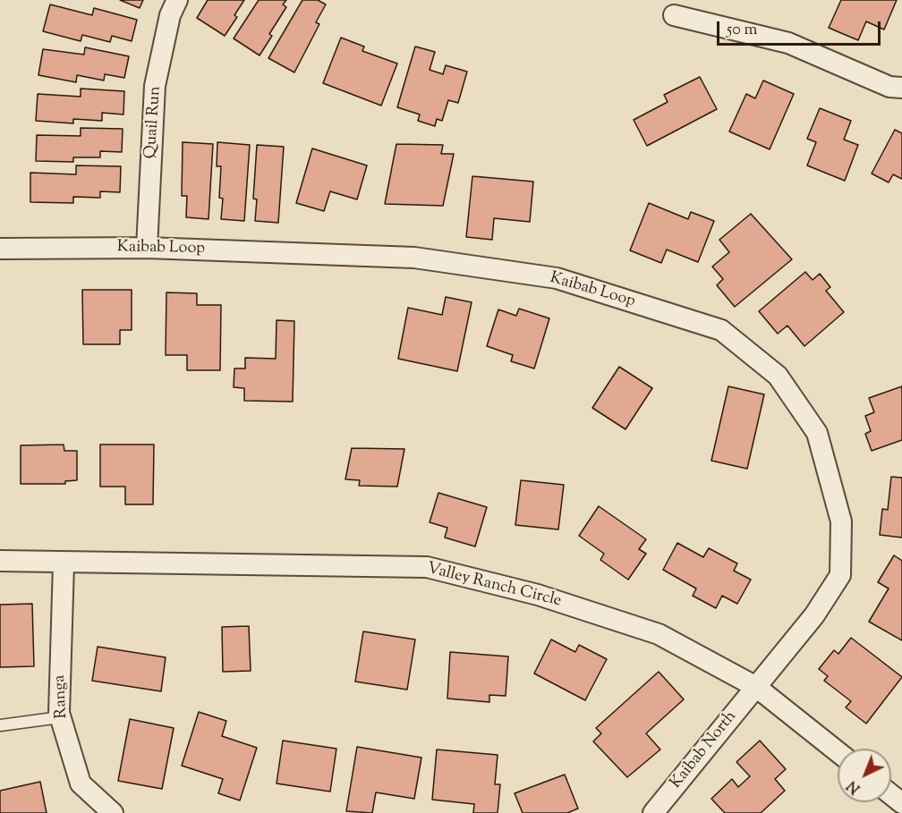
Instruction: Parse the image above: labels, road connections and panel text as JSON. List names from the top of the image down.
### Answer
{
  "streets": {
    "street": [
      "Quail Run",
      "Kaibab Loop",
      "Valley Ranch Circle",
      "Ranga",
      "Kaibab North"
    ]
  },
  "crossings": [
    ["Quail Run", "Kaibab Loop"],
    ["Kaibab Loop", "Valley Ranch Circle"],
    ["Kaibab Loop", "Kaibab North"],
    ["Valley Ranch Circle", "Ranga"],
    ["Valley Ranch Circle", "Kaibab North"]
  ],
  "scale_bar": "50 m",
  "north": "bottom left"
}
